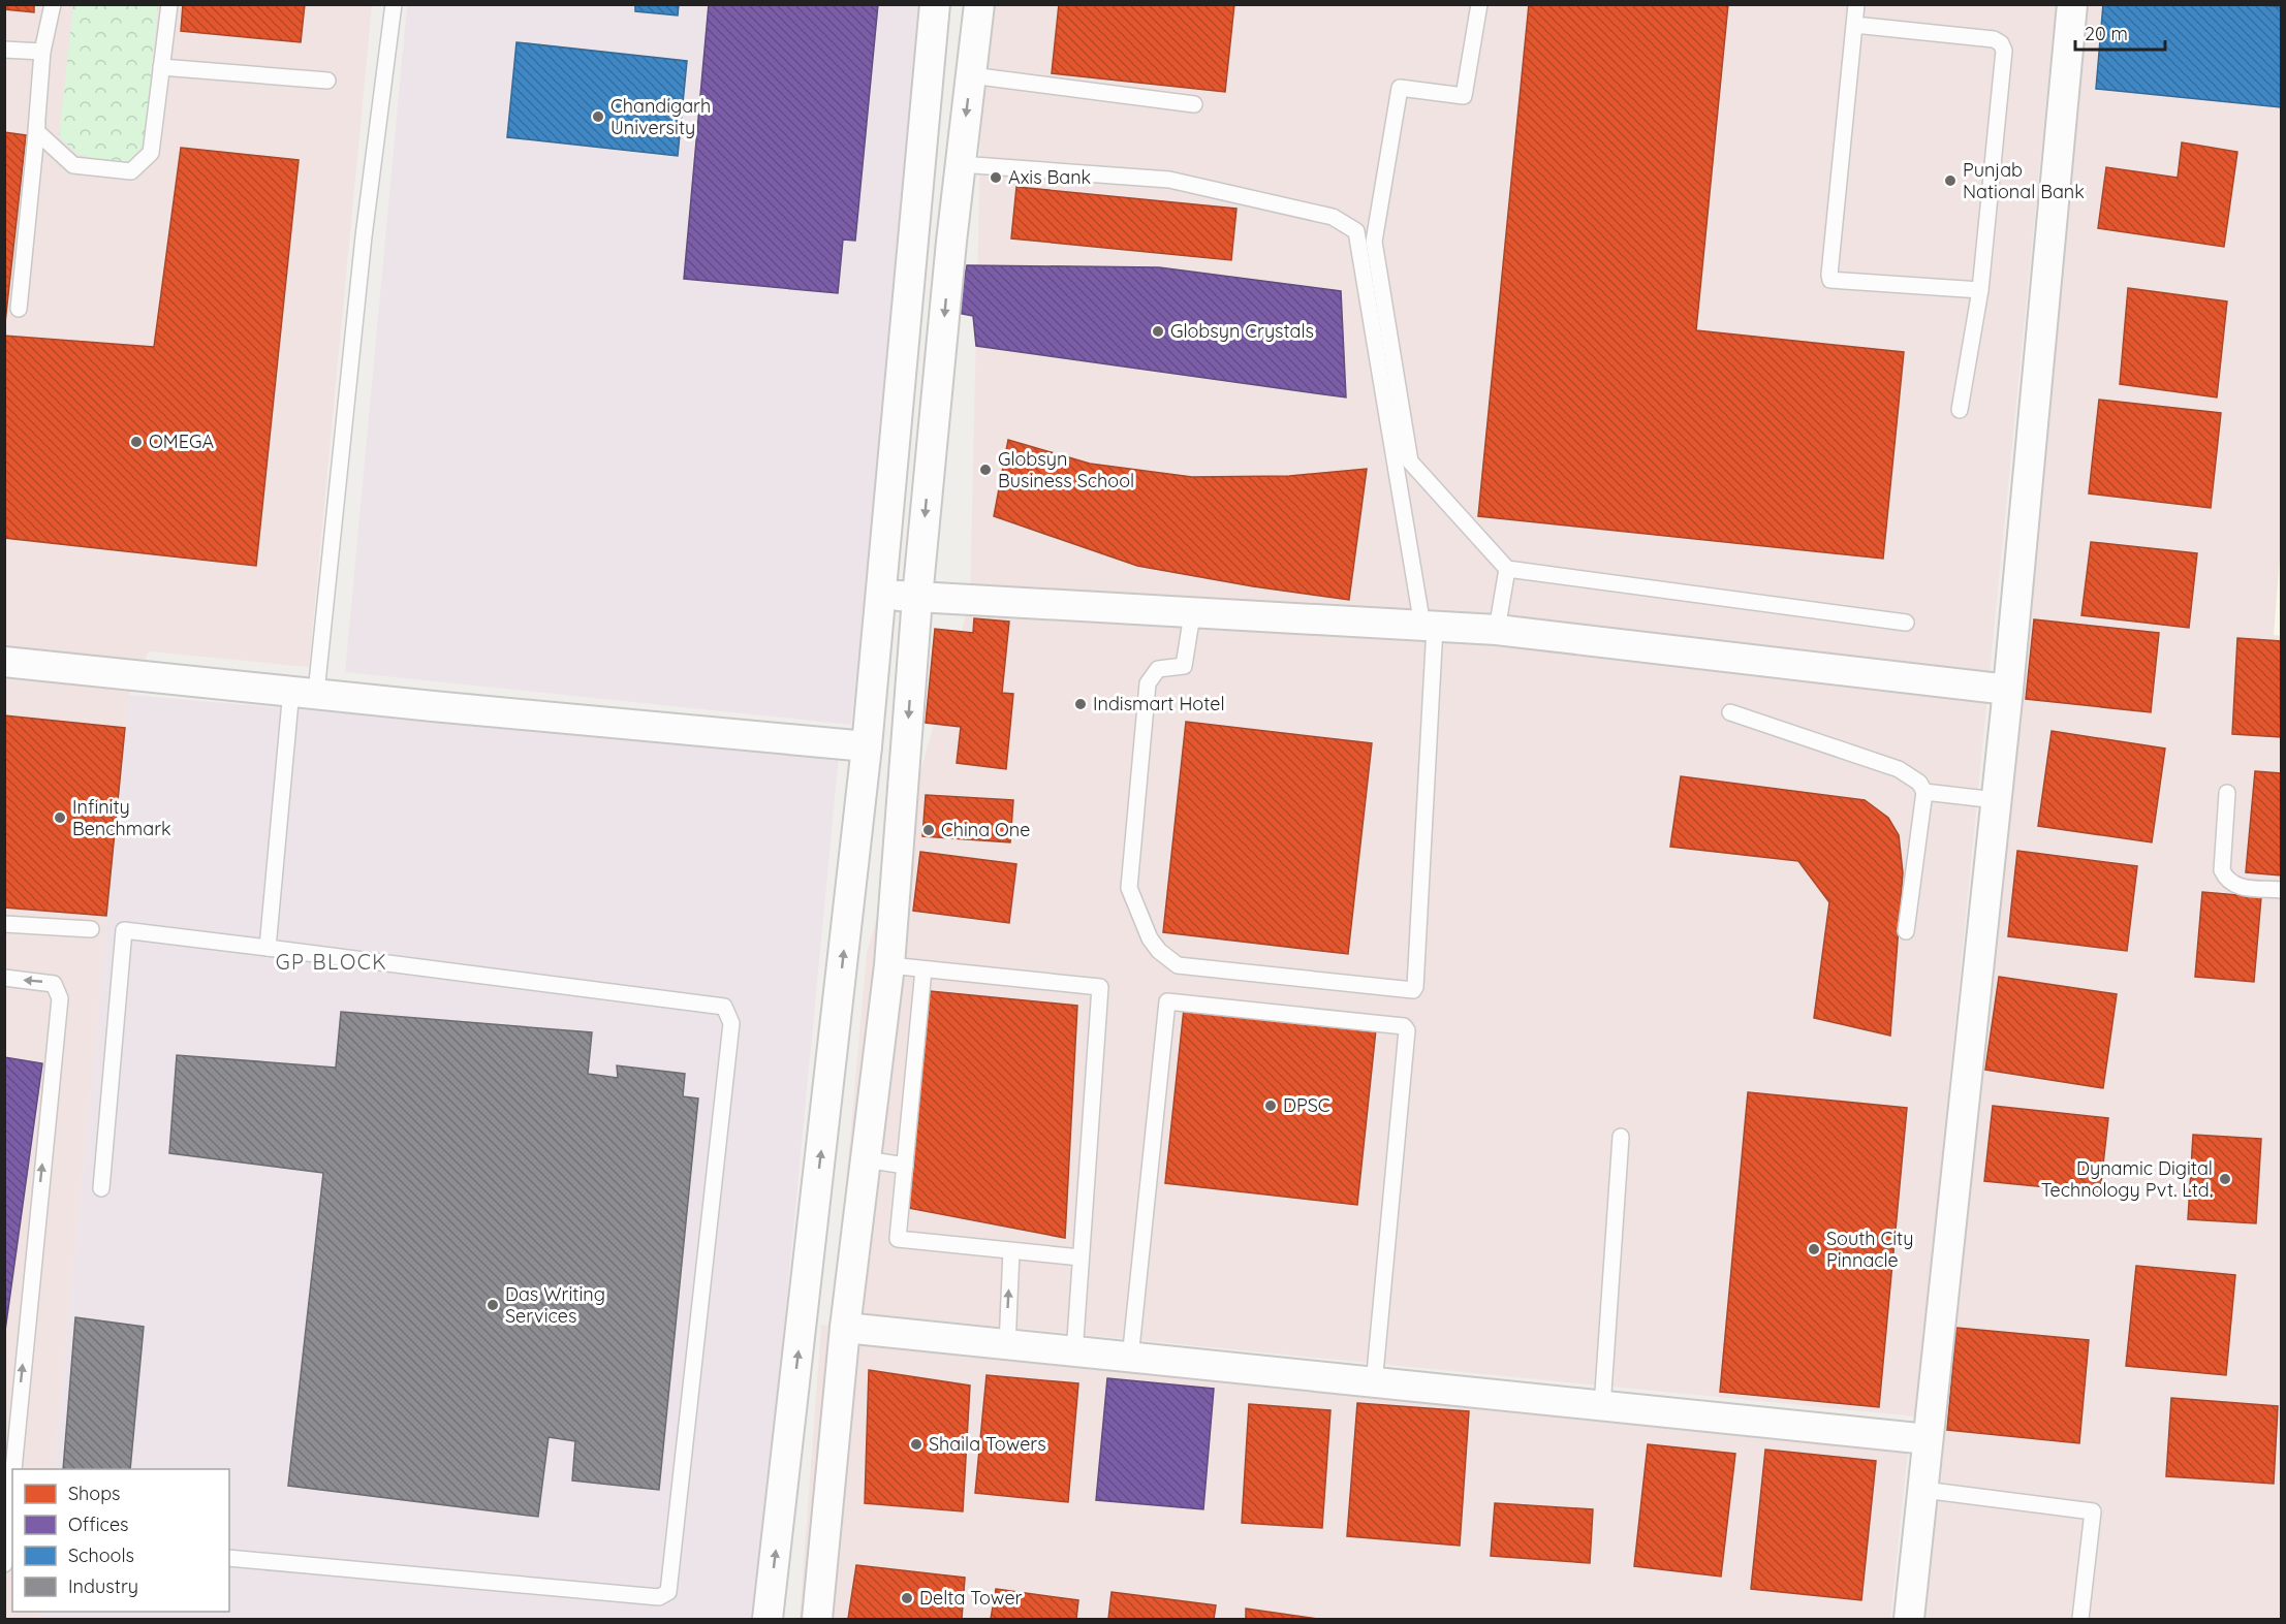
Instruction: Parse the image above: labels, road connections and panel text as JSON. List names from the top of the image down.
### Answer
{
  "districts": ["GP BLOCK"],
  "places": [
    "Chandigarh University",
    "Axis Bank",
    "Punjab National Bank",
    "Globsyn Crystals",
    "OMEGA",
    "Globsyn Business School",
    "Indismart Hotel",
    "Infinity Benchmark",
    "China One",
    "DPSC",
    "Dynamic Digital Technology Pvt. Ltd.",
    "South City Pinnacle",
    "Das Writing Services",
    "Shaila Towers",
    "Delta Tower"
  ],
  "legend": [
    "Shops",
    "Offices",
    "Schools",
    "Industry"
  ],
  "scale_bar": "20 m"
}
